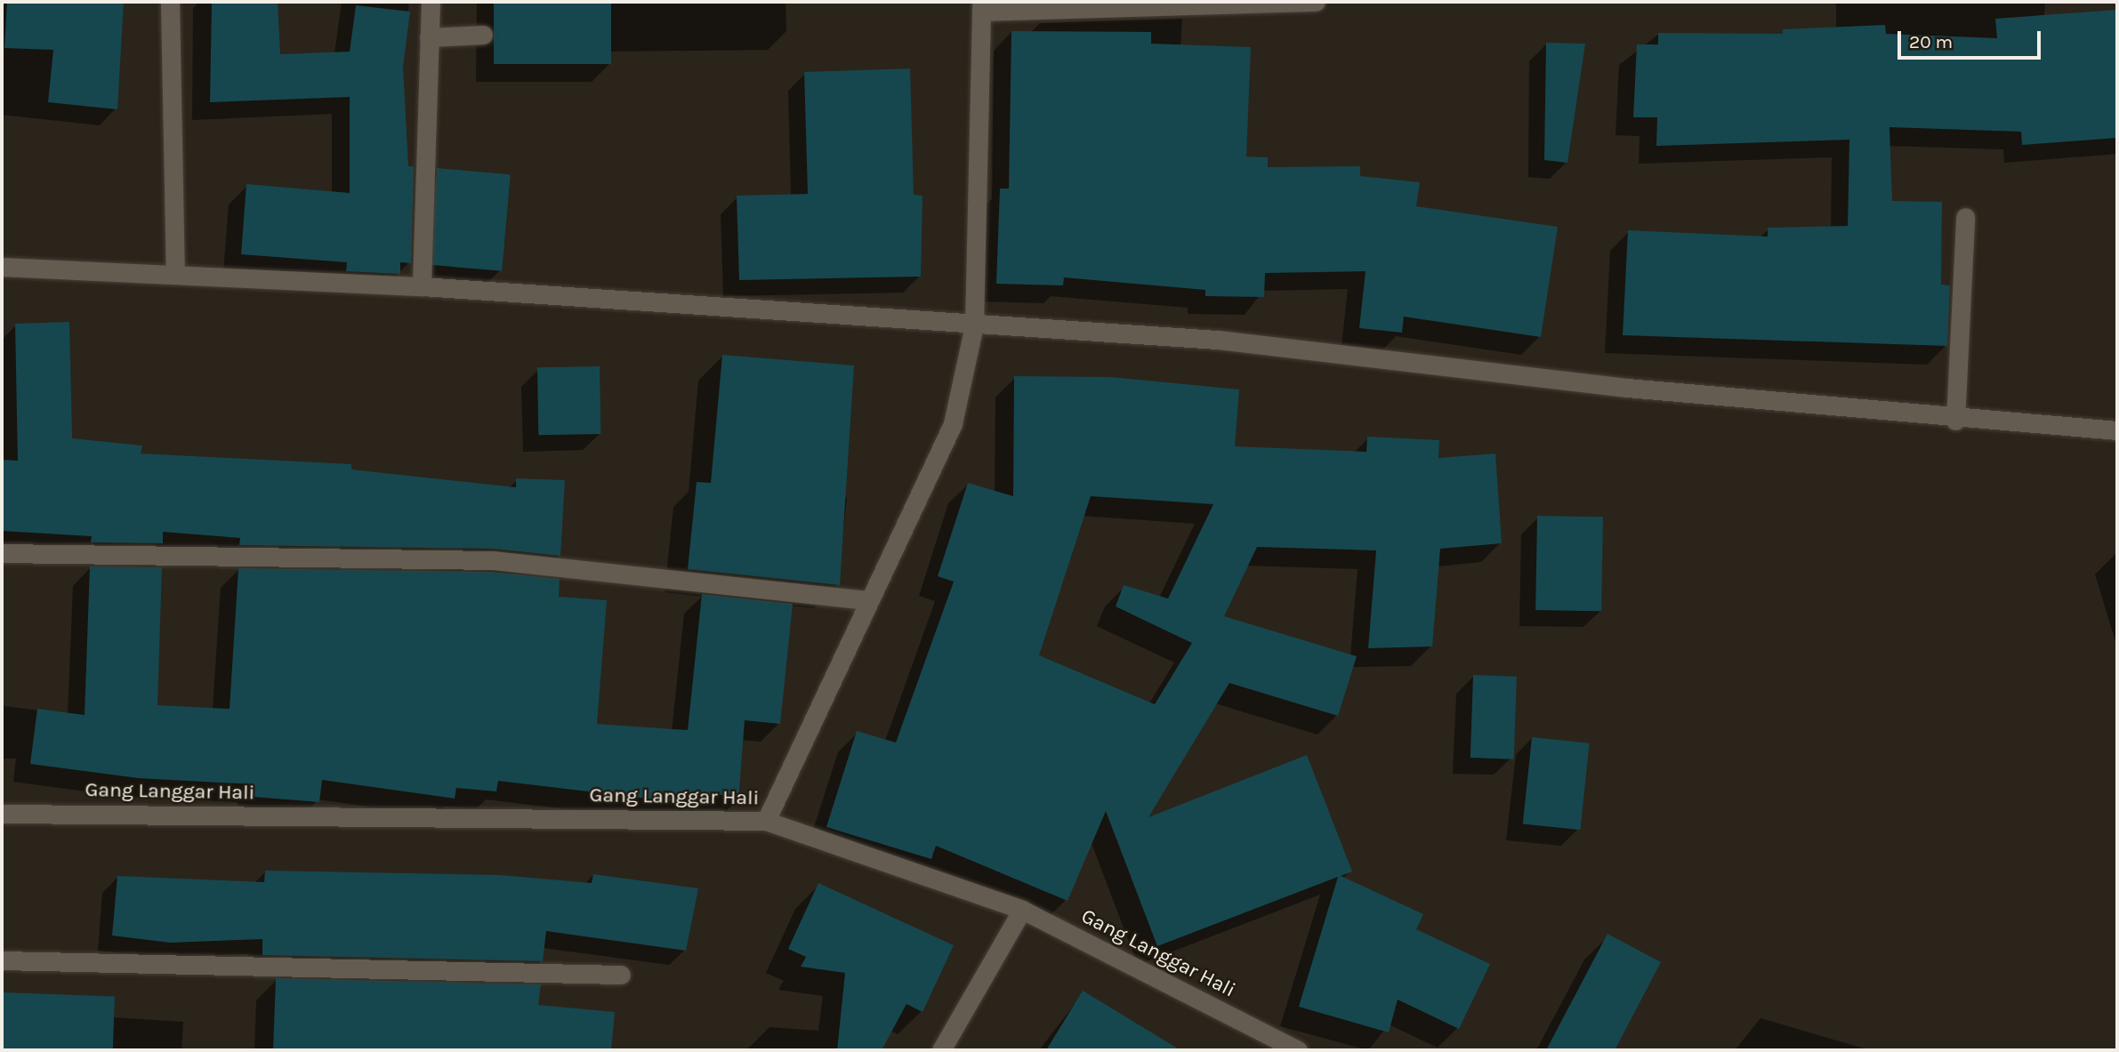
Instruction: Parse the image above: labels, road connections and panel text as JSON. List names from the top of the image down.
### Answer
{
  "streets": {
    "street": ["Gang Langgar Hali"]
  },
  "scale_bar": "20 m"
}
